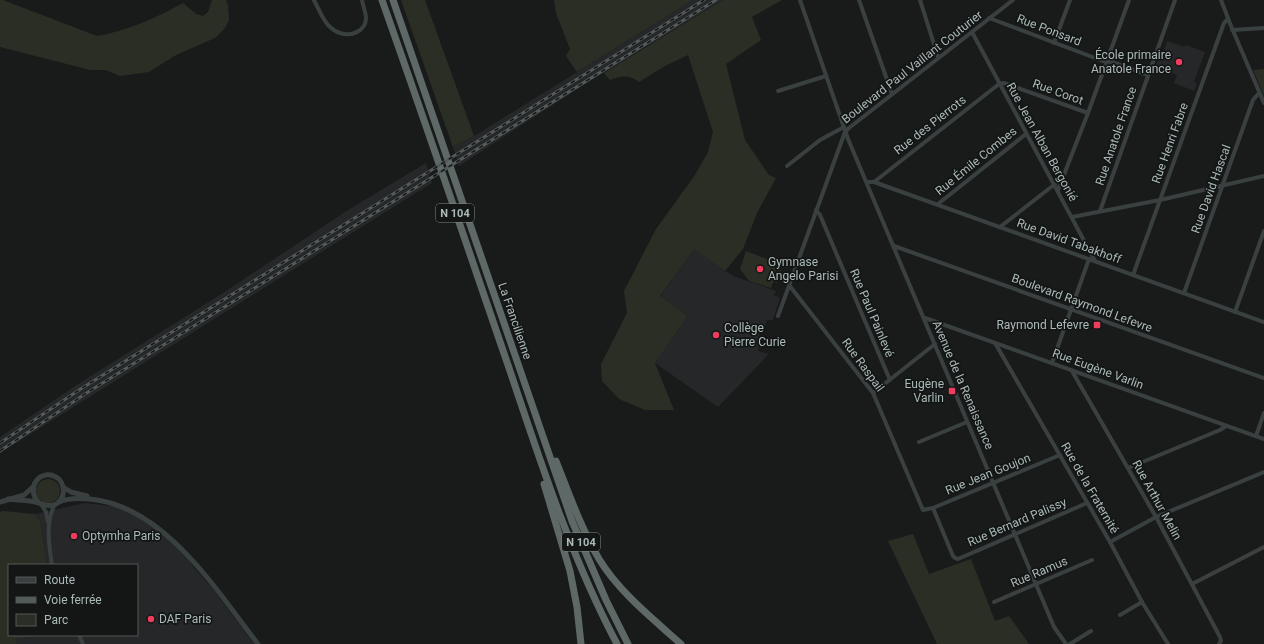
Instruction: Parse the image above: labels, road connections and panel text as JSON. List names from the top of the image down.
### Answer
{
  "streets": {
    "highway": ["N 104", "La Francilienne"],
    "street": [
      "Rue Ponsard",
      "Boulevard Paul Vaillant Couturier",
      "Rue Corot",
      "Rue des Pierrots",
      "Rue Anatole France",
      "Rue Jean Alban Bergonié",
      "Rue Henri Fabre",
      "Rue Émile Combes",
      "Rue David Hascal",
      "Rue David Tabakhoff",
      "Boulevard Raymond Lefevre",
      "Rue Paul Painlevé",
      "Rue Raspail",
      "Rue Eugène Varlin",
      "Avenue de la Renaissance",
      "Rue Jean Goujon",
      "Rue de la Fraternité",
      "Rue Arthur Melin",
      "Rue Bernard Palissy",
      "Rue Ramus"
    ]
  },
  "crossings": [
    ["Rue Ponsard", "Boulevard Paul Vaillant Couturier"],
    ["Rue Ponsard", "Rue Anatole France"],
    ["Boulevard Paul Vaillant Couturier", "Rue Jean Alban Bergonié"],
    ["Boulevard Paul Vaillant Couturier", "Rue Paul Painlevé"],
    ["Boulevard Paul Vaillant Couturier", "Rue Raspail"],
    ["Boulevard Paul Vaillant Couturier", "Avenue de la Renaissance"],
    ["Rue Corot", "Rue des Pierrots"],
    ["Rue Corot", "Rue Jean Alban Bergonié"],
    ["Rue des Pierrots", "Rue Jean Alban Bergonié"],
    ["Rue des Pierrots", "Rue David Tabakhoff"],
    ["Rue Jean Alban Bergonié", "Rue Émile Combes"],
    ["Rue Jean Alban Bergonié", "Rue David Tabakhoff"],
    ["Rue Henri Fabre", "Rue David Tabakhoff"],
    ["Rue Émile Combes", "Rue David Tabakhoff"],
    ["Rue David Hascal", "Rue David Tabakhoff"],
    ["Rue David Tabakhoff", "Avenue de la Renaissance"],
    ["Boulevard Raymond Lefevre", "Avenue de la Renaissance"],
    ["Rue Raspail", "Rue Jean Goujon"],
    ["Rue Eugène Varlin", "Avenue de la Renaissance"],
    ["Rue Eugène Varlin", "Rue de la Fraternité"],
    ["Rue Eugène Varlin", "Rue Arthur Melin"],
    ["Avenue de la Renaissance", "Rue Jean Goujon"],
    ["Avenue de la Renaissance", "Rue Bernard Palissy"],
    ["Avenue de la Renaissance", "Rue Ramus"],
    ["Rue Jean Goujon", "Rue de la Fraternité"],
    ["Rue Jean Goujon", "Rue Bernard Palissy"],
    ["Rue de la Fraternité", "Rue Bernard Palissy"]
  ],
  "places": {
    "other": [
      "École primaire Anatole France",
      "Gymnase Angelo Parisi",
      "Collège Pierre Curie",
      "Optymha Paris",
      "DAF Paris"
    ],
    "transit": ["Raymond Lefevre", "Eugène Varlin"]
  },
  "legend": ["Route", "Voie ferrée", "Parc"]
}
